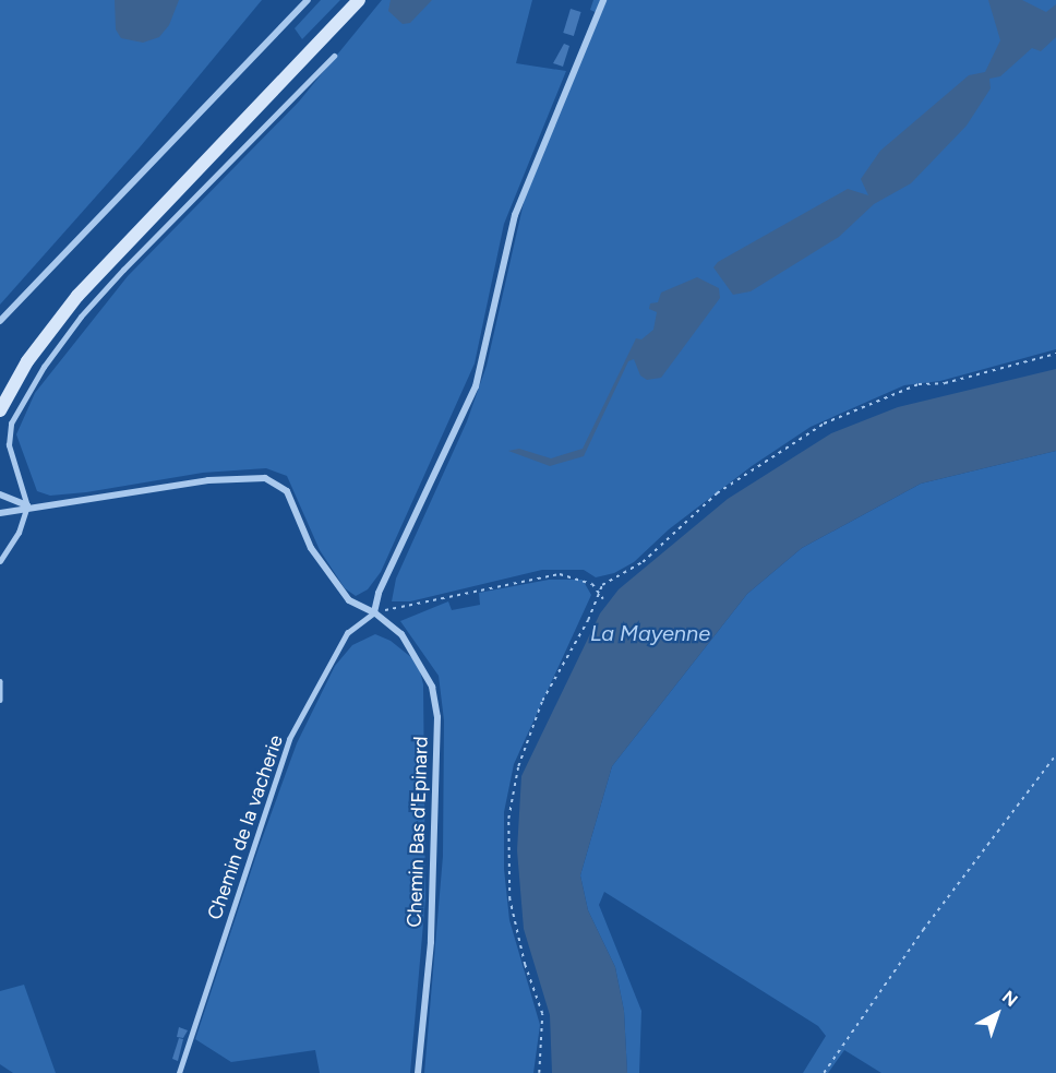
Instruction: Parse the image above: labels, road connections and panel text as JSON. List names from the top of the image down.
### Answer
{
  "streets": {
    "street": ["Chemin Bas d'Epinard"],
    "lane": ["Chemin de la vacherie"]
  },
  "crossings": [
    ["Chemin de la vacherie", "Chemin Bas d'Epinard"]
  ],
  "water": ["La Mayenne"],
  "north": "top right"
}
